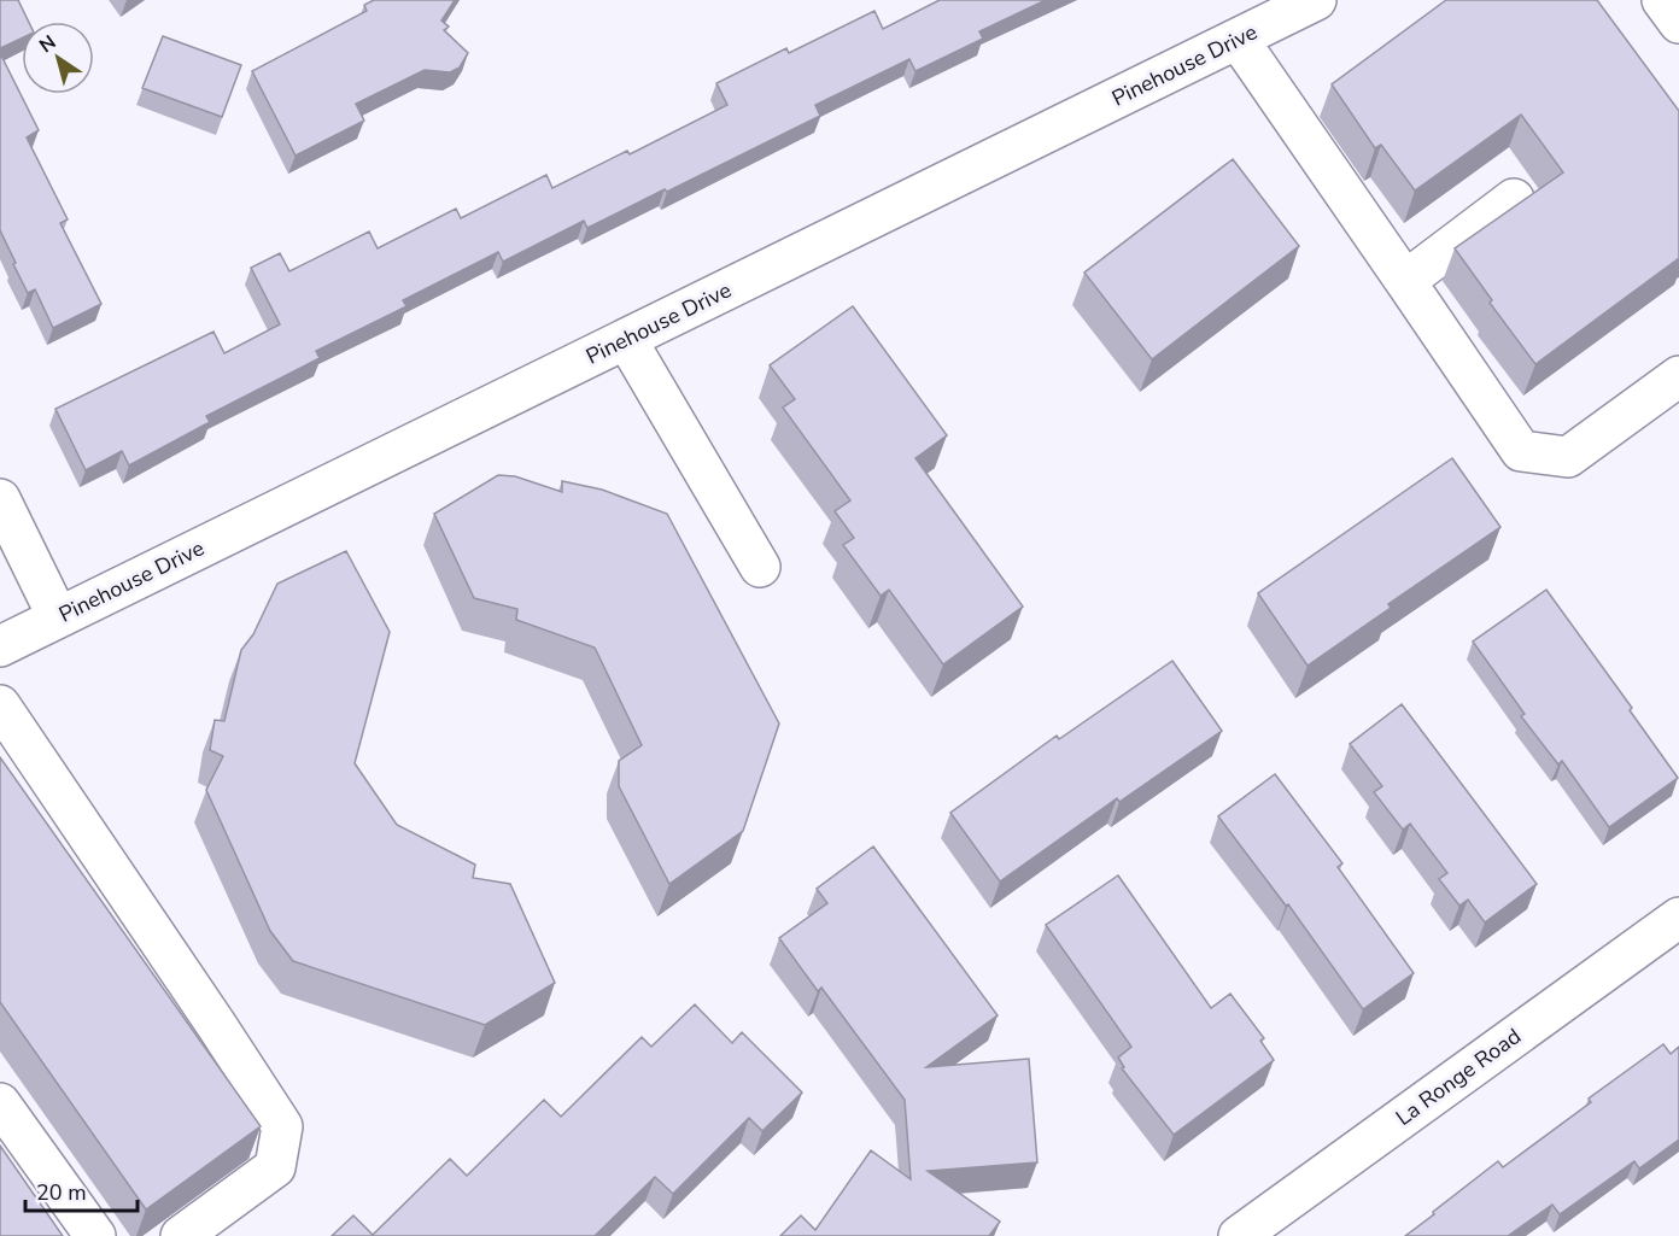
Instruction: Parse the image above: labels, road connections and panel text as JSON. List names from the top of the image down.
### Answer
{
  "streets": {
    "street": ["Pinehouse Drive", "La Ronge Road"]
  },
  "scale_bar": "20 m",
  "north": "top left"
}
